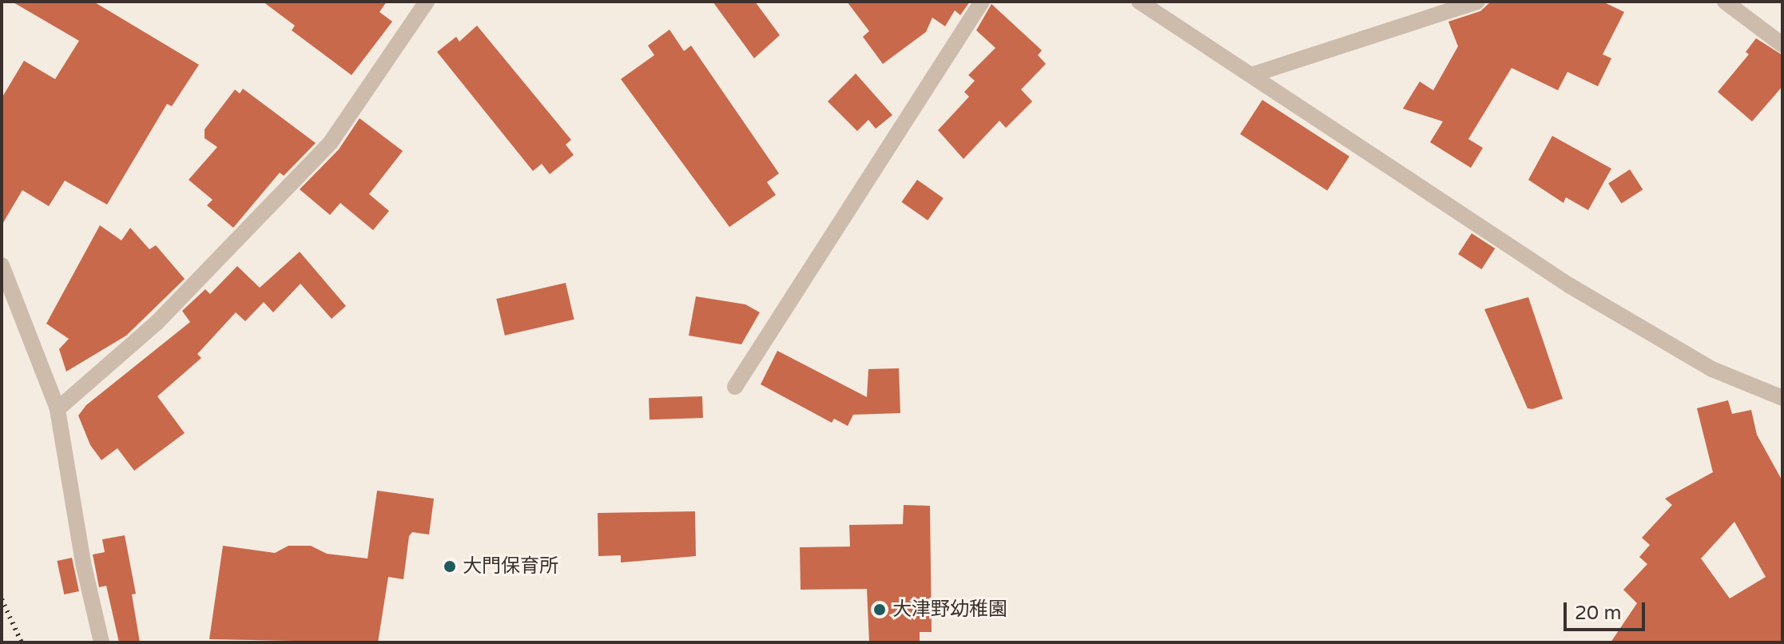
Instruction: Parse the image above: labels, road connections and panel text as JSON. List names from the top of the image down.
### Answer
{
  "places": ["大門保育所", "大津野幼稚園"],
  "scale_bar": "20 m"
}
